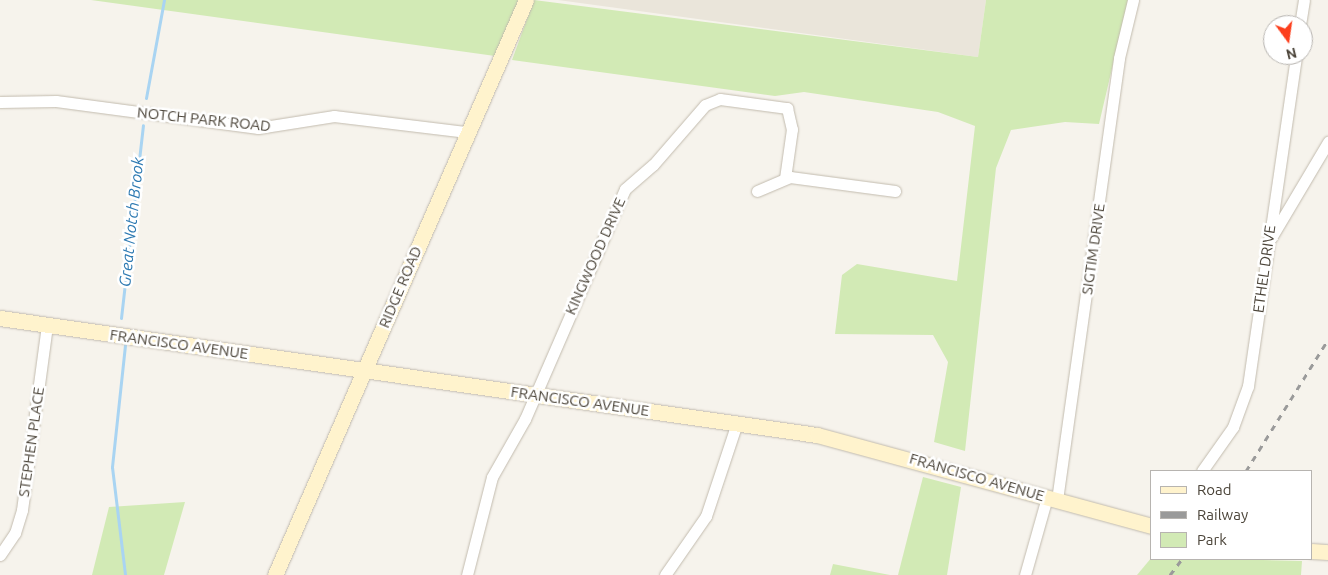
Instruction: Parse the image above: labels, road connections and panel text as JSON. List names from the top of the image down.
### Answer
{
  "streets": {
    "main road": ["RIDGE ROAD", "FRANCISCO AVENUE"],
    "street": [
      "NOTCH PARK ROAD",
      "SIGTIM DRIVE",
      "KINGWOOD DRIVE",
      "ETHEL DRIVE",
      "STEPHEN PLACE"
    ]
  },
  "crossings": [
    ["NOTCH PARK ROAD", "RIDGE ROAD"],
    ["SIGTIM DRIVE", "FRANCISCO AVENUE"],
    ["KINGWOOD DRIVE", "FRANCISCO AVENUE"],
    ["RIDGE ROAD", "FRANCISCO AVENUE"],
    ["FRANCISCO AVENUE", "STEPHEN PLACE"]
  ],
  "water": ["Great Notch Brook"],
  "legend": ["Road", "Railway", "Park"],
  "north": "bottom"
}
